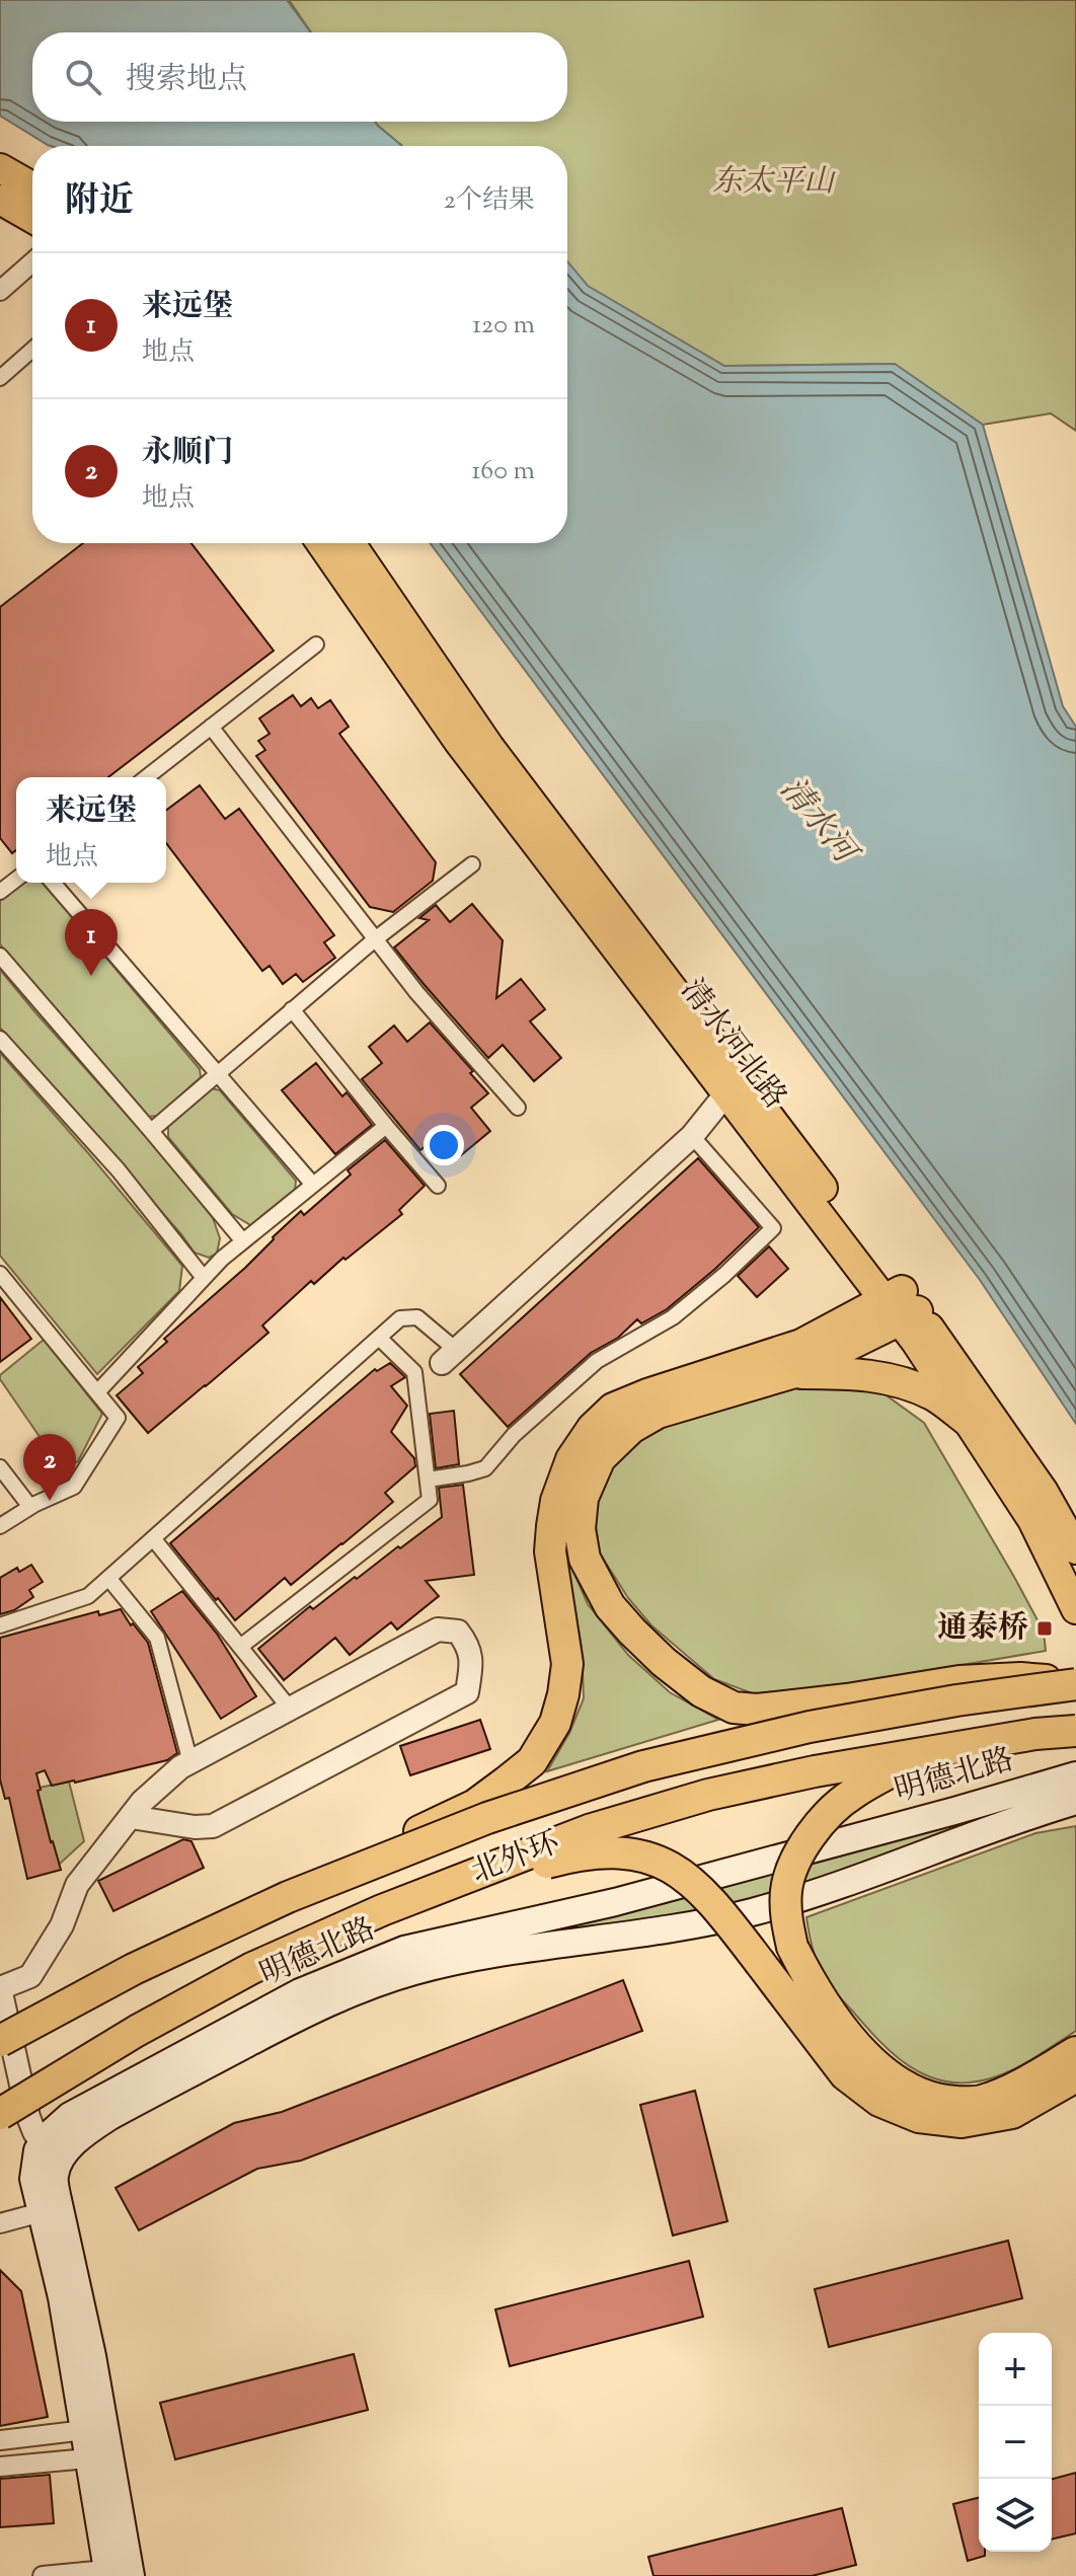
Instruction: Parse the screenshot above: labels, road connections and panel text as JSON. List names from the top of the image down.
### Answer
{
  "streets": {
    "highway": ["北外环"],
    "main road": ["清水河北路", "明德北路"]
  },
  "water": ["清水河"],
  "parks": ["东太平山"],
  "places": {
    "transit": ["通泰桥"]
  },
  "page": {
    "search": "搜索地点",
    "heading": ["附近", "2个结果"],
    "list": [
      {
        "mark": "1",
        "name": "来远堡",
        "note": "地点",
        "value": "120 m"
      },
      {
        "mark": "2",
        "name": "永顺门",
        "note": "地点",
        "value": "160 m"
      }
    ],
    "popup": ["来远堡", "地点"],
    "pins": ["1", "2"],
    "map_buttons": ["+", "−"]
  }
}
